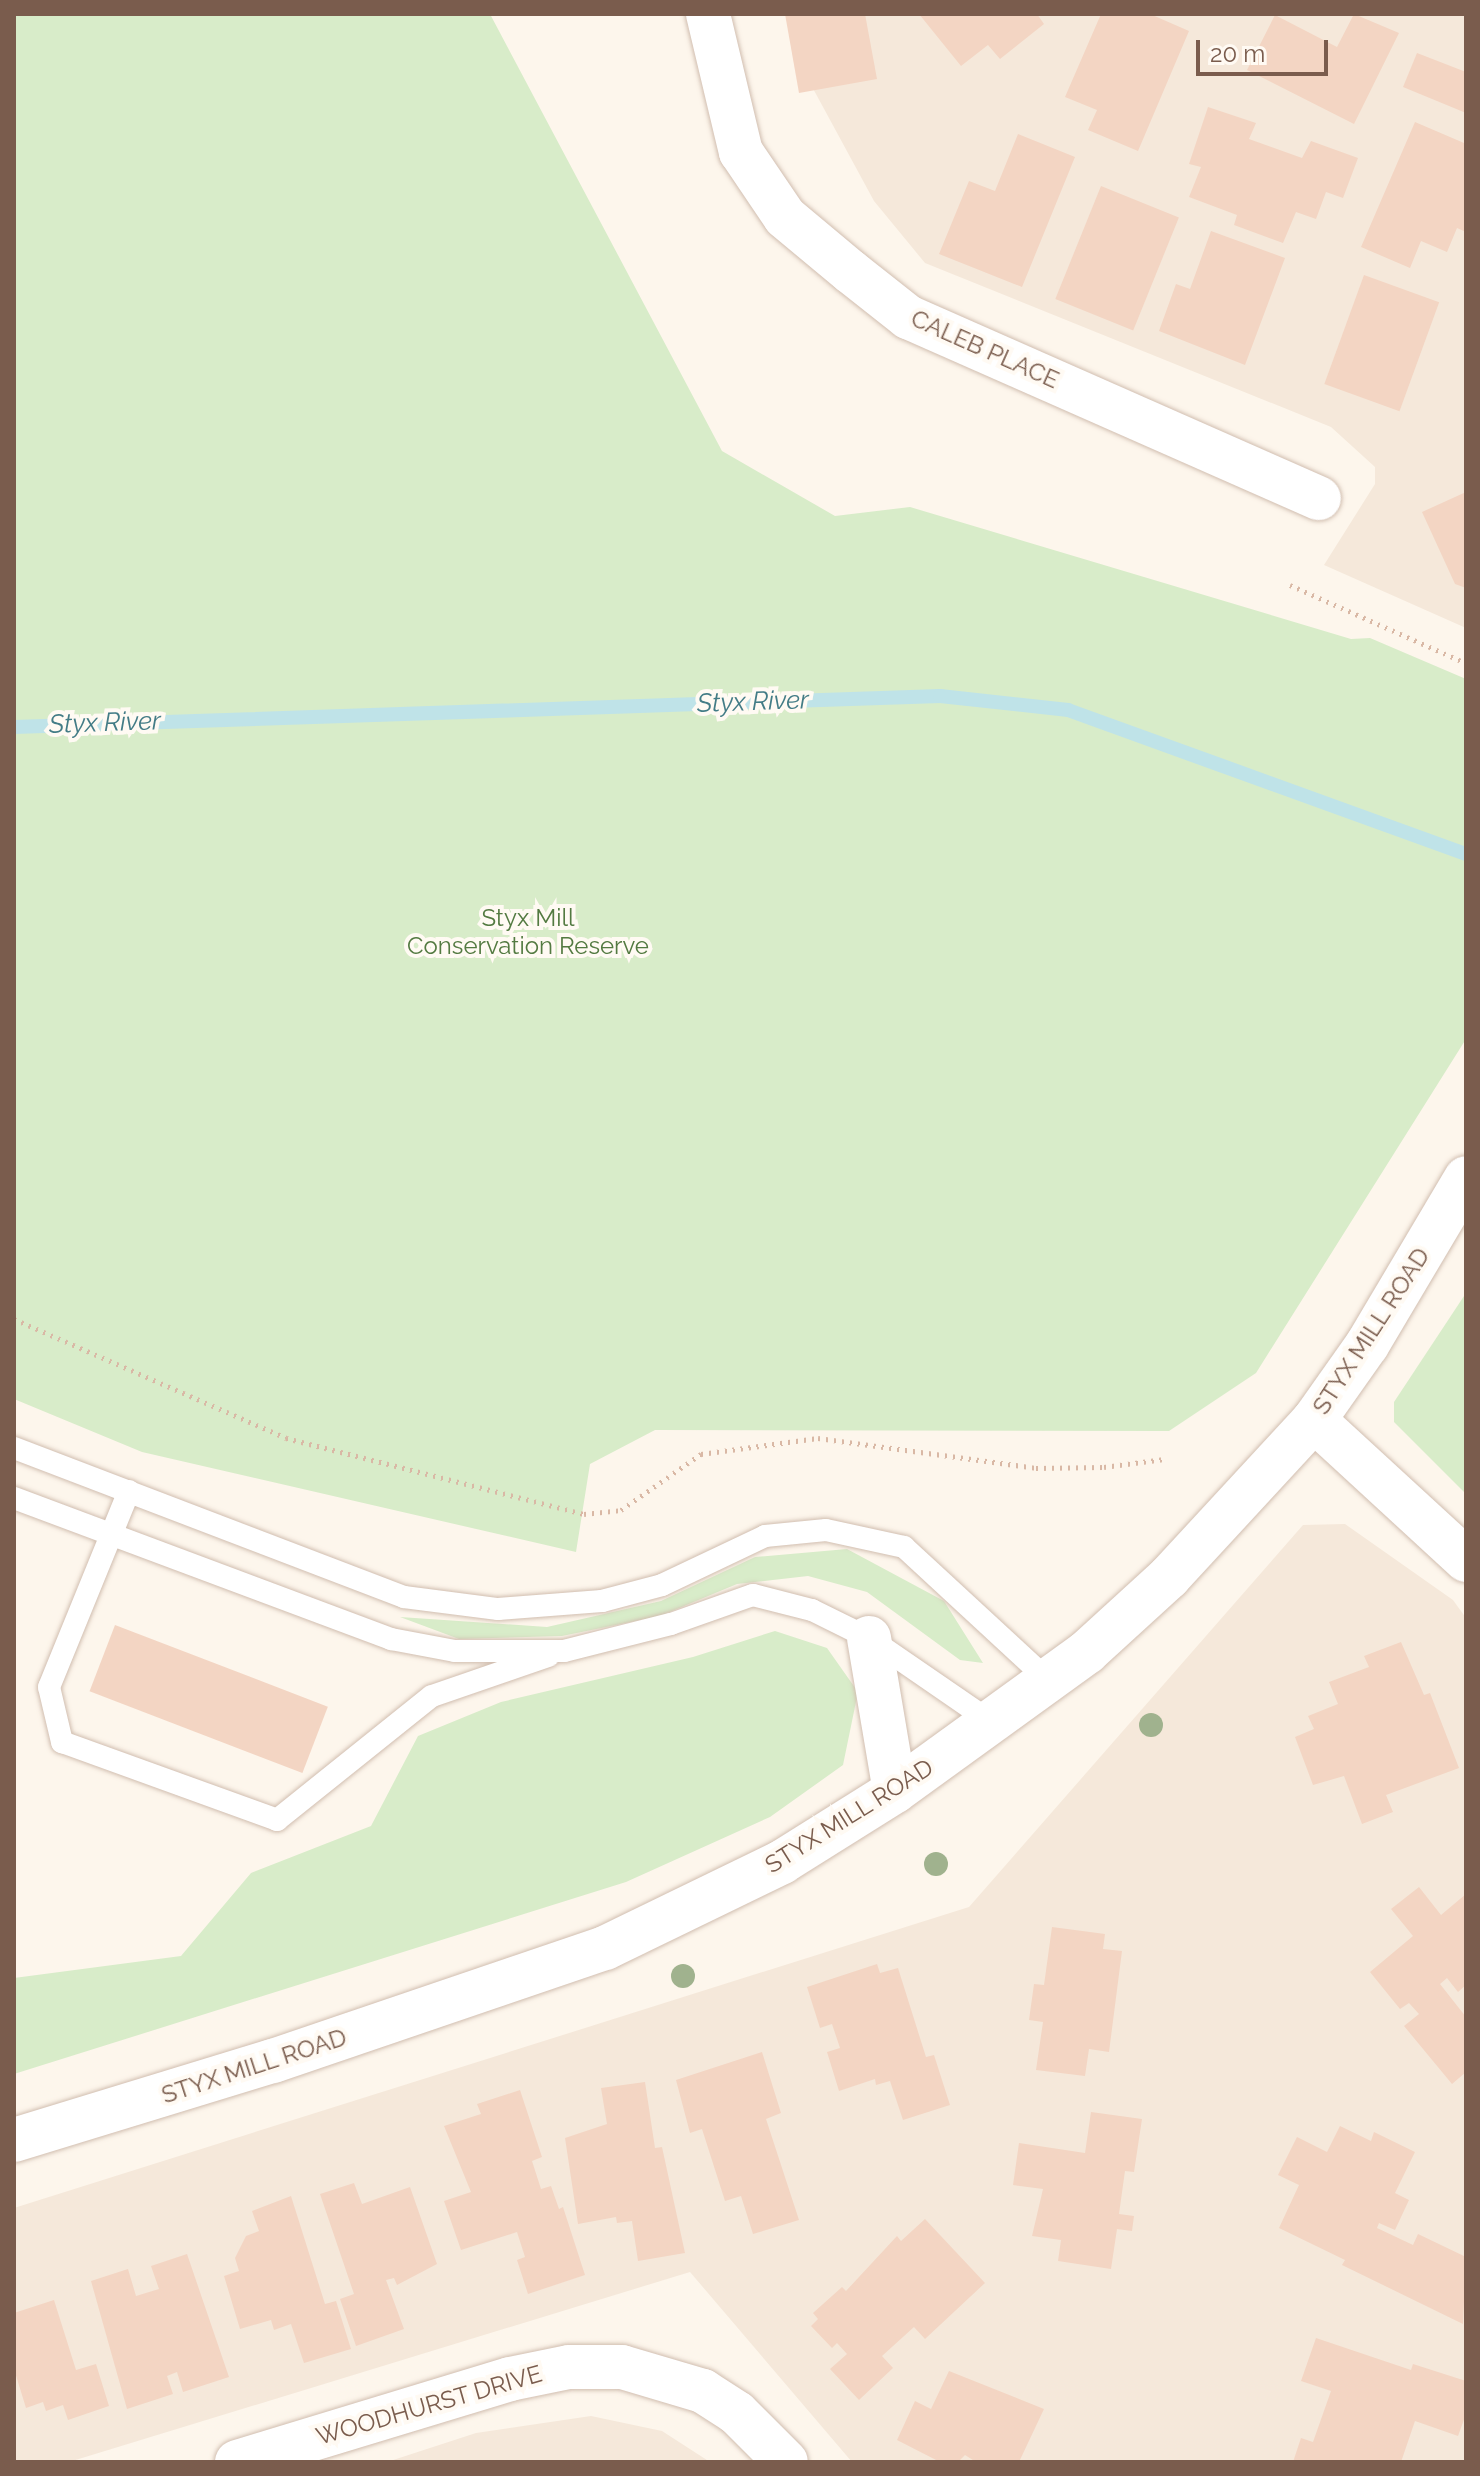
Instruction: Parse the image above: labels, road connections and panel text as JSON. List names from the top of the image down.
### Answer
{
  "streets": {
    "street": ["CALEB PLACE", "STYX MILL ROAD", "WOODHURST DRIVE"]
  },
  "water": ["Styx River"],
  "parks": ["Styx Mill Conservation Reserve"],
  "scale_bar": "20 m"
}
